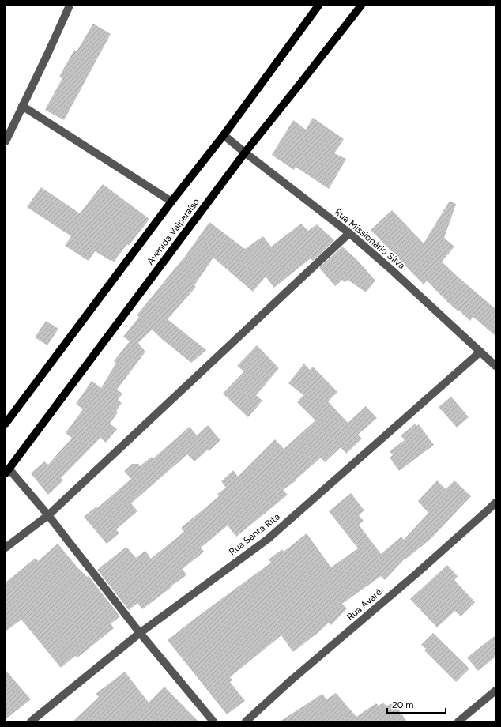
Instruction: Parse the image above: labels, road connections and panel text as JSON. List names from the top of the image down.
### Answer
{
  "streets": {
    "main road": ["Avenida Valparaíso"],
    "street": ["Rua Missionário Silva", "Rua Santa Rita", "Rua Avaré"]
  },
  "crossings": [
    ["Avenida Valparaíso", "Rua Missionário Silva"],
    ["Rua Missionário Silva", "Rua Santa Rita"]
  ],
  "scale_bar": "20 m"
}
